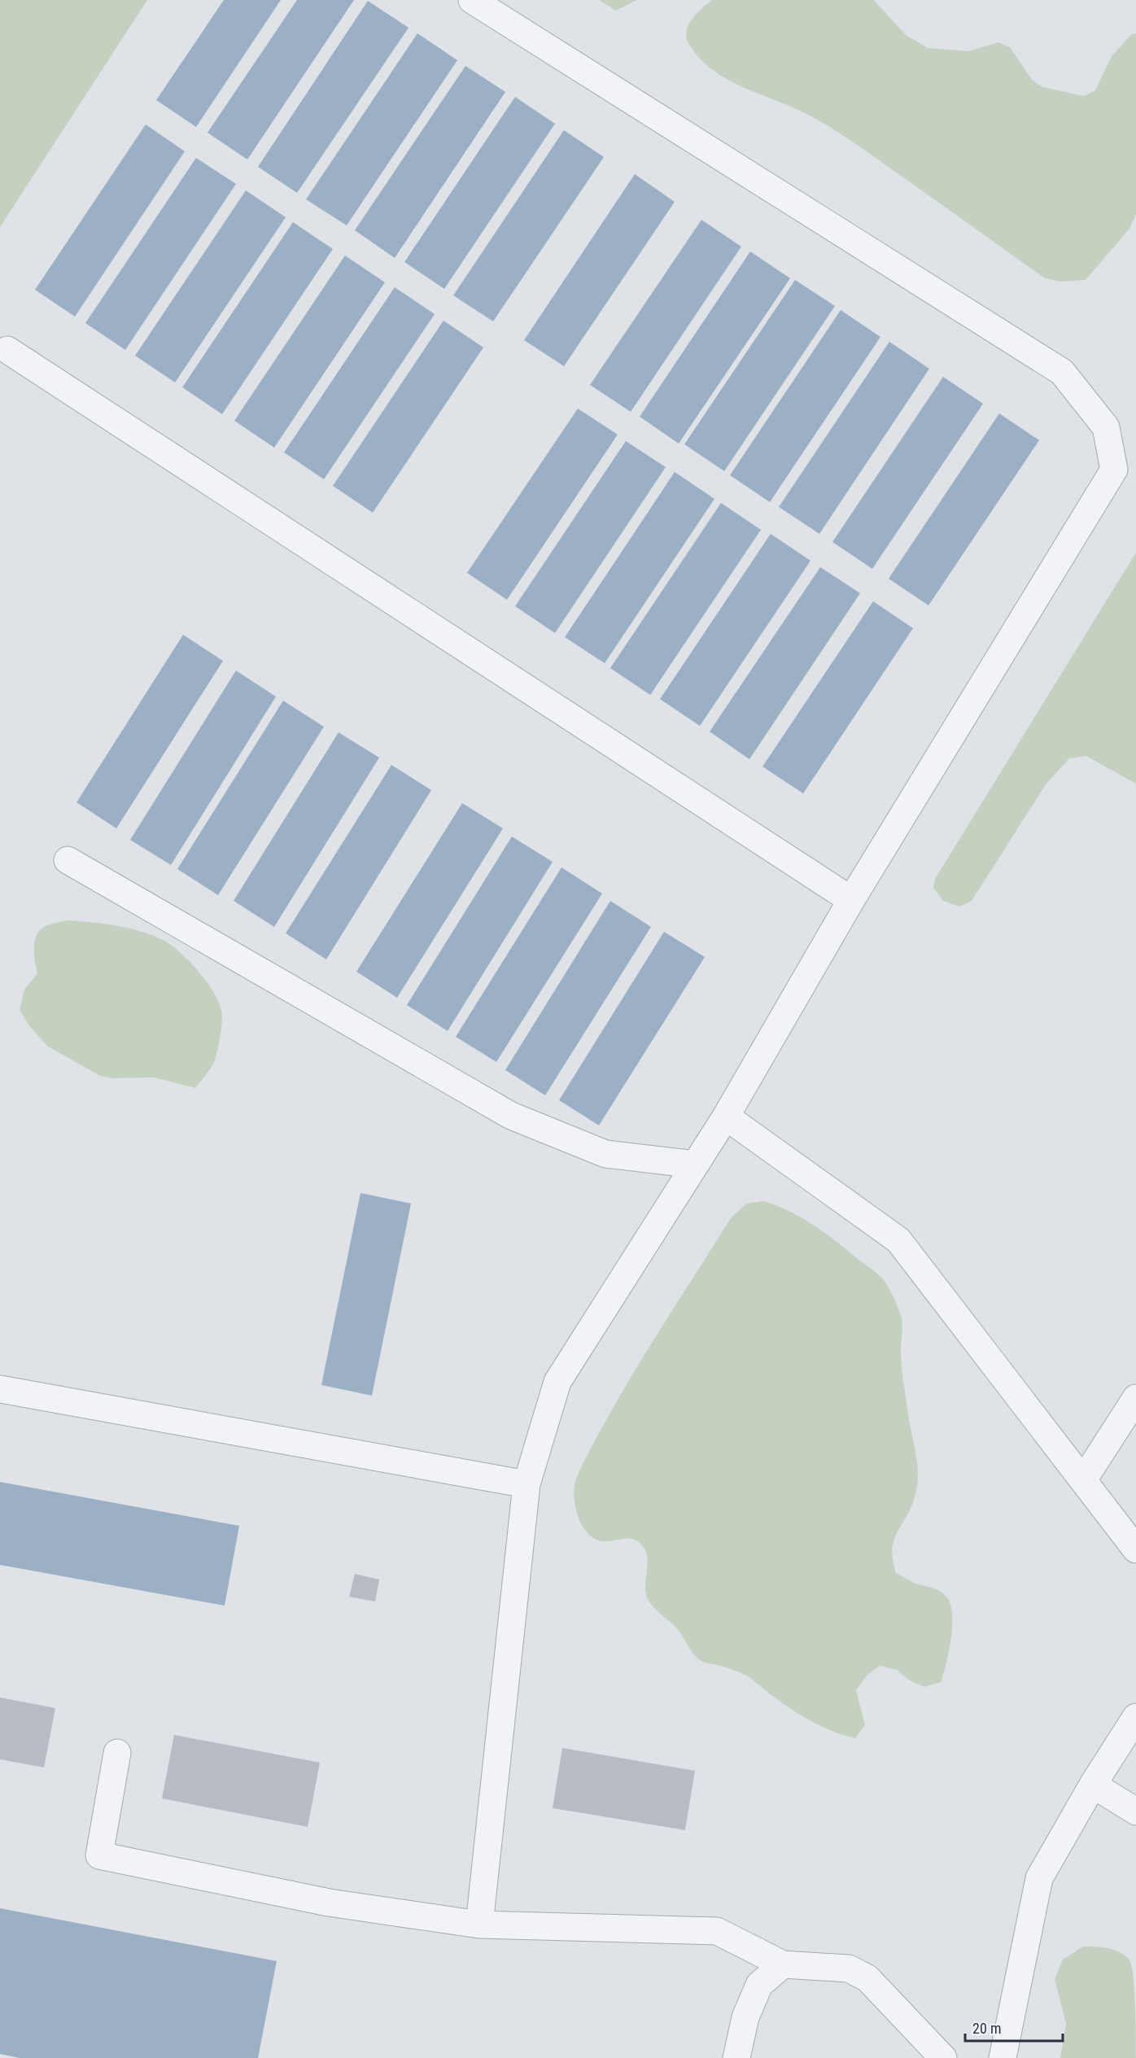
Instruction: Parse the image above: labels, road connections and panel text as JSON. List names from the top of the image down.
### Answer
{
  "scale_bar": "20 m"
}
